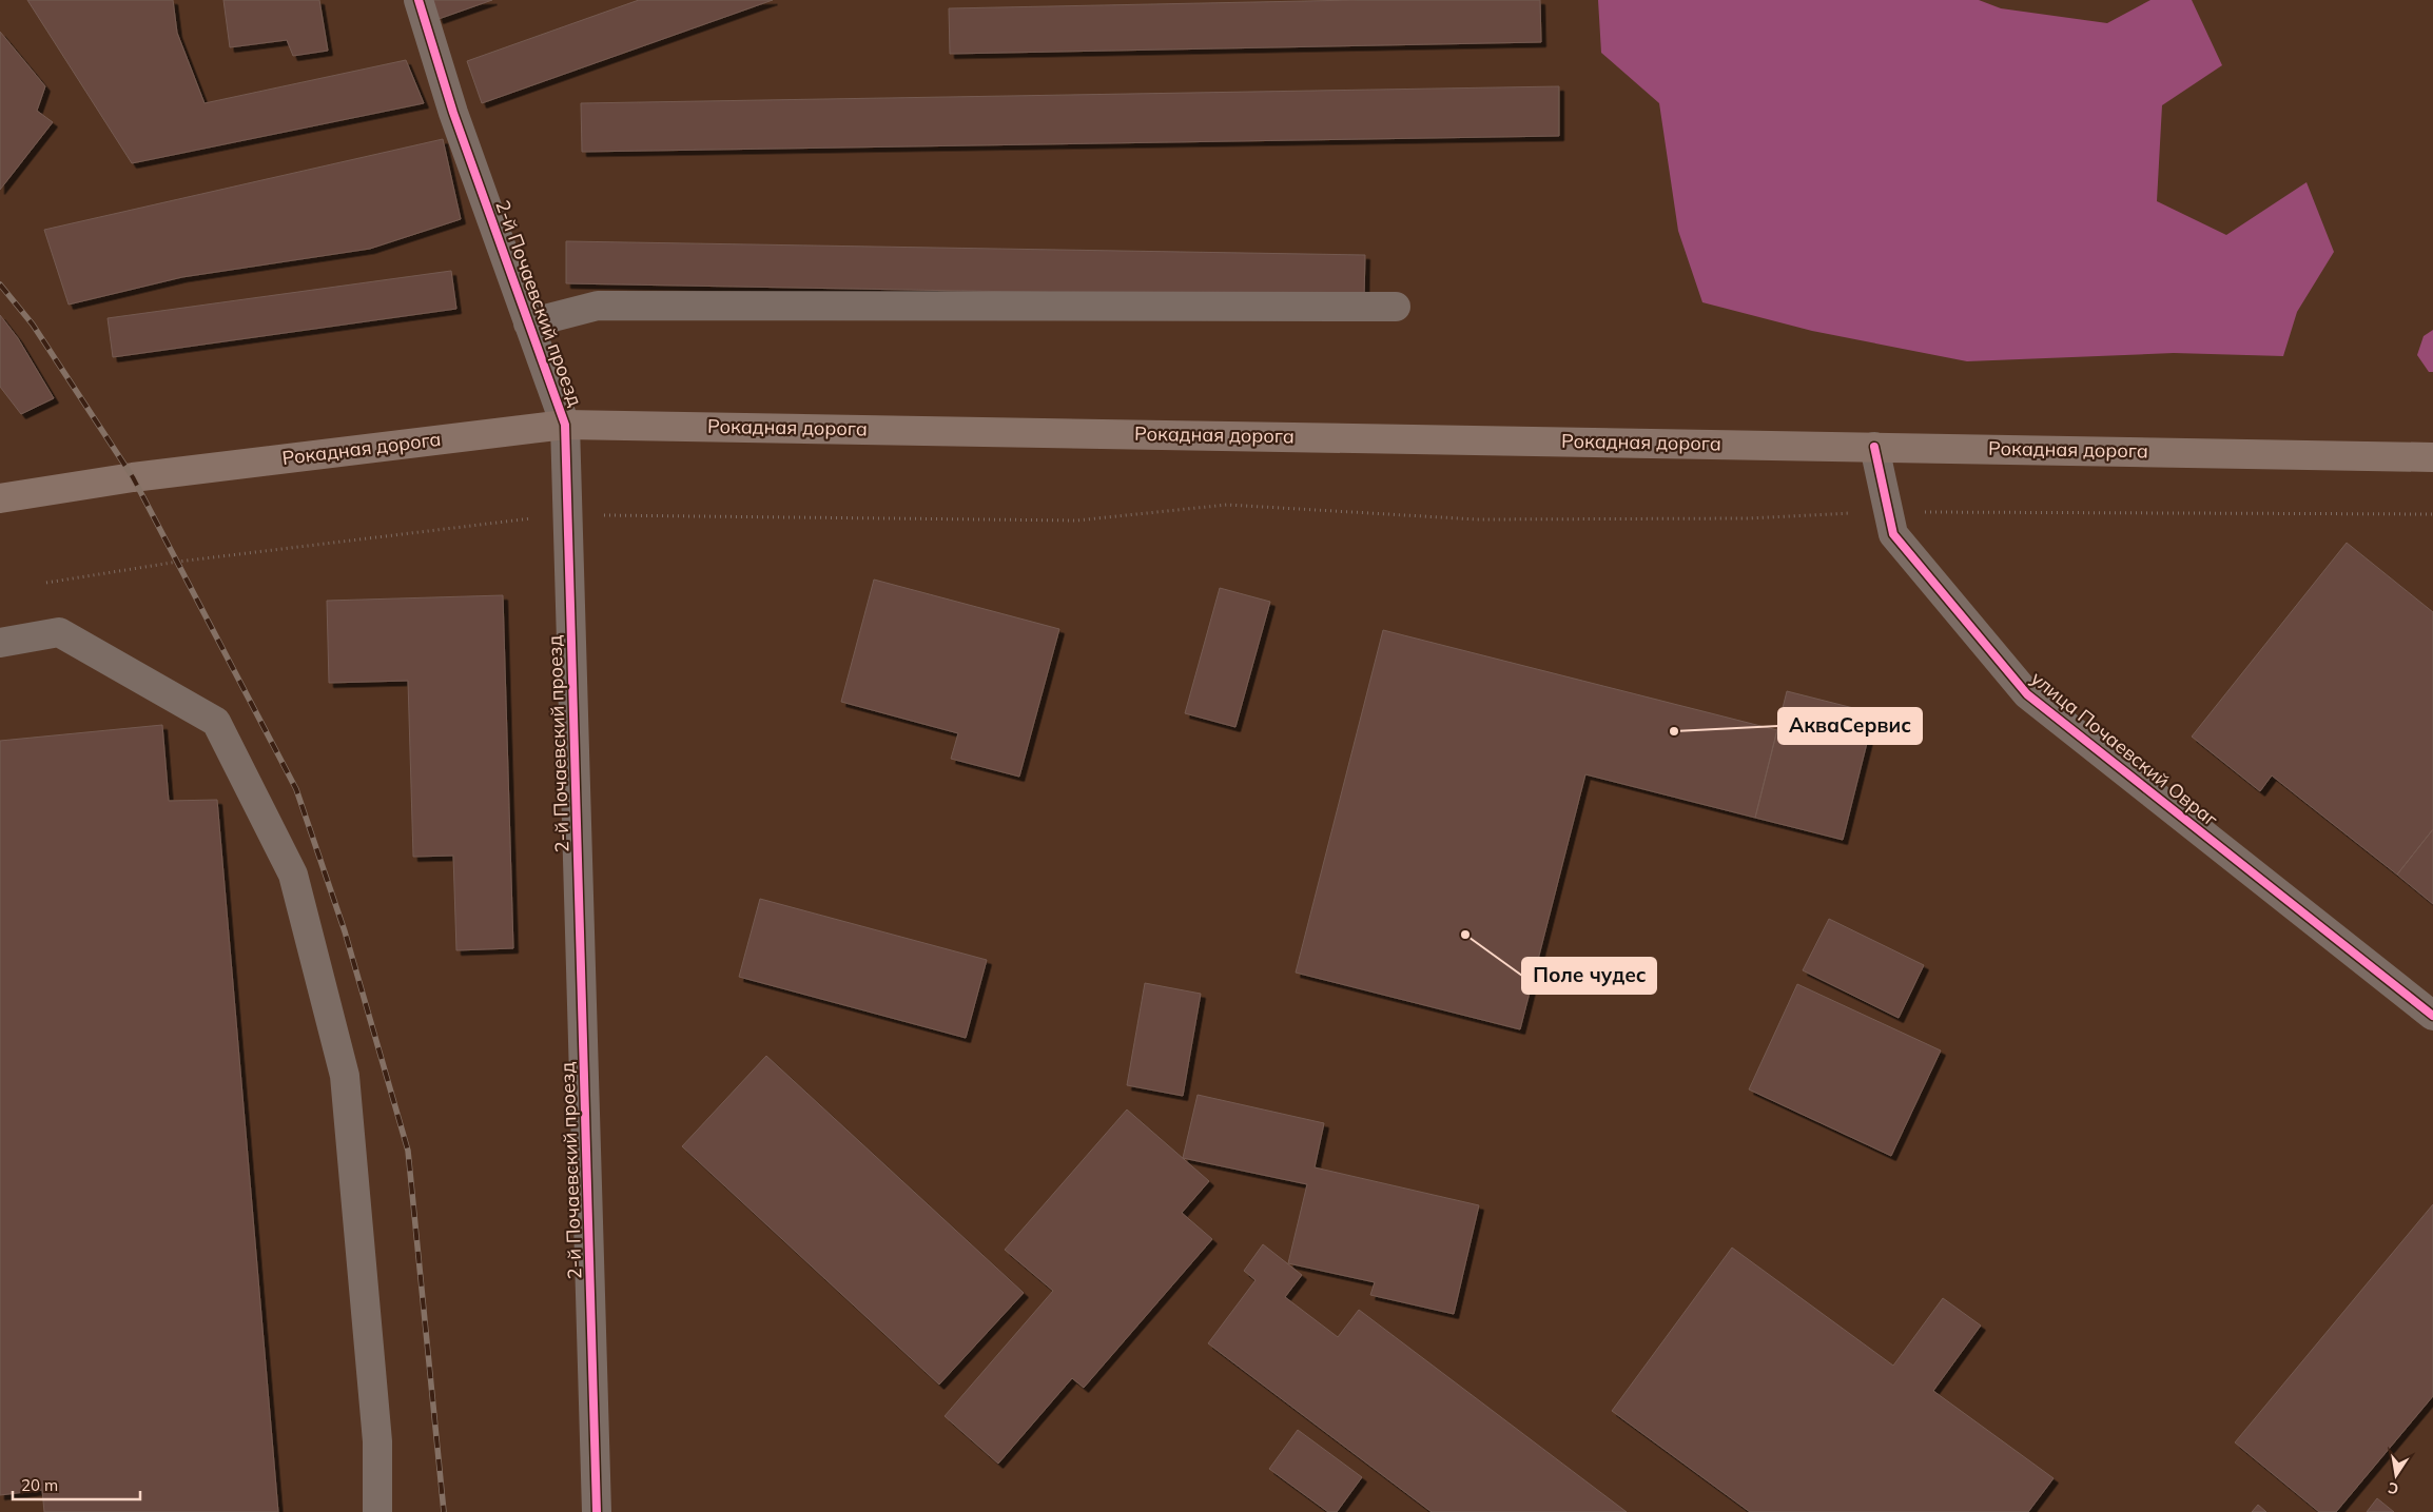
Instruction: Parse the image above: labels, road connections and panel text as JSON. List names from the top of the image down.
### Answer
{
  "streets": {
    "main road": ["Рокадная дорога"],
    "street": ["2-й Почаевский проезд", "улица Почаевский Овраг"]
  },
  "crossings": [
    ["2-й Почаевский проезд", "Рокадная дорога"],
    ["Рокадная дорога", "улица Почаевский Овраг"]
  ],
  "places": ["АкваСервис", "Поле чудес"],
  "scale_bar": "20 m",
  "north": "bottom"
}
